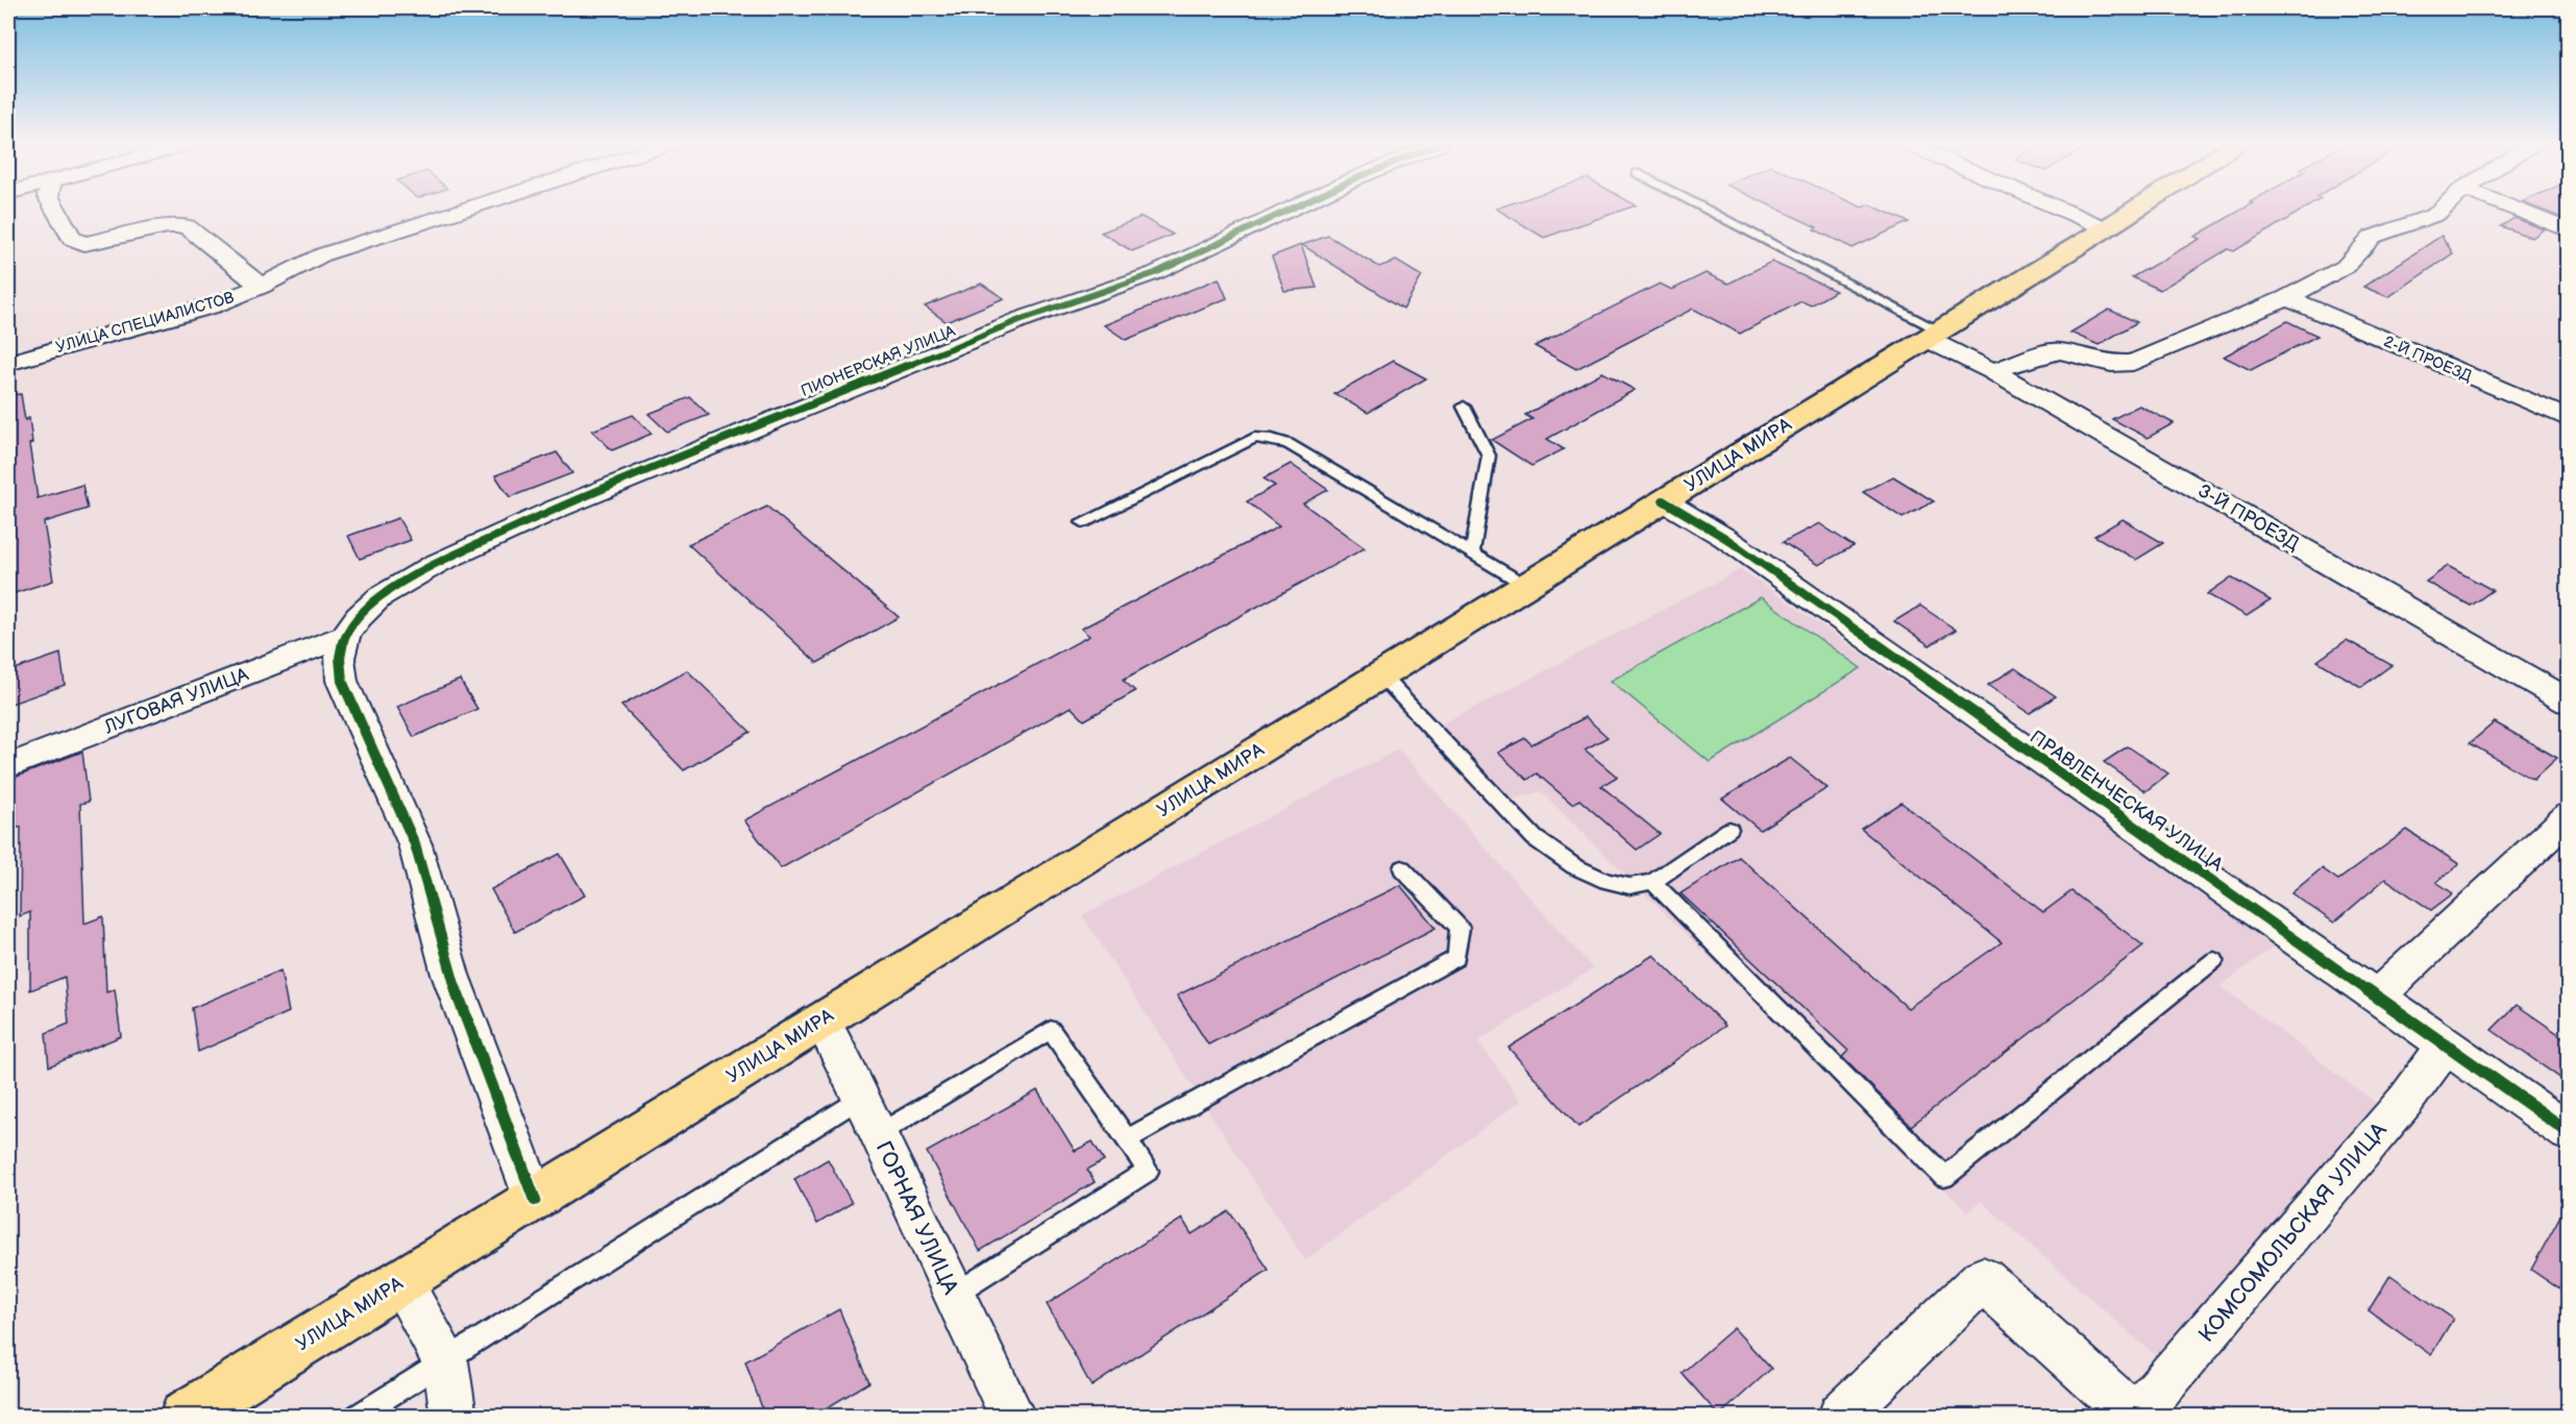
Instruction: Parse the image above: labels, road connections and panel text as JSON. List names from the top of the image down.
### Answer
{
  "streets": {
    "main road": ["УЛИЦА МИРА"],
    "street": [
      "УЛИЦА СПЕЦИАЛИСТОВ",
      "2-Й ПРОЕЗД",
      "ПИОНЕРСКАЯ УЛИЦА",
      "3-Й ПРОЕЗД",
      "ЛУГОВАЯ УЛИЦА",
      "ПРАВЛЕНЧЕСКАЯ УЛИЦА",
      "ГОРНАЯ УЛИЦА",
      "КОМСОМОЛЬСКАЯ УЛИЦА"
    ]
  },
  "crossings": [
    ["ПИОНЕРСКАЯ УЛИЦА", "ЛУГОВАЯ УЛИЦА"],
    ["УЛИЦА МИРА", "3-Й ПРОЕЗД"],
    ["УЛИЦА МИРА", "ПРАВЛЕНЧЕСКАЯ УЛИЦА"],
    ["УЛИЦА МИРА", "ГОРНАЯ УЛИЦА"],
    ["ПРАВЛЕНЧЕСКАЯ УЛИЦА", "КОМСОМОЛЬСКАЯ УЛИЦА"]
  ]
}
